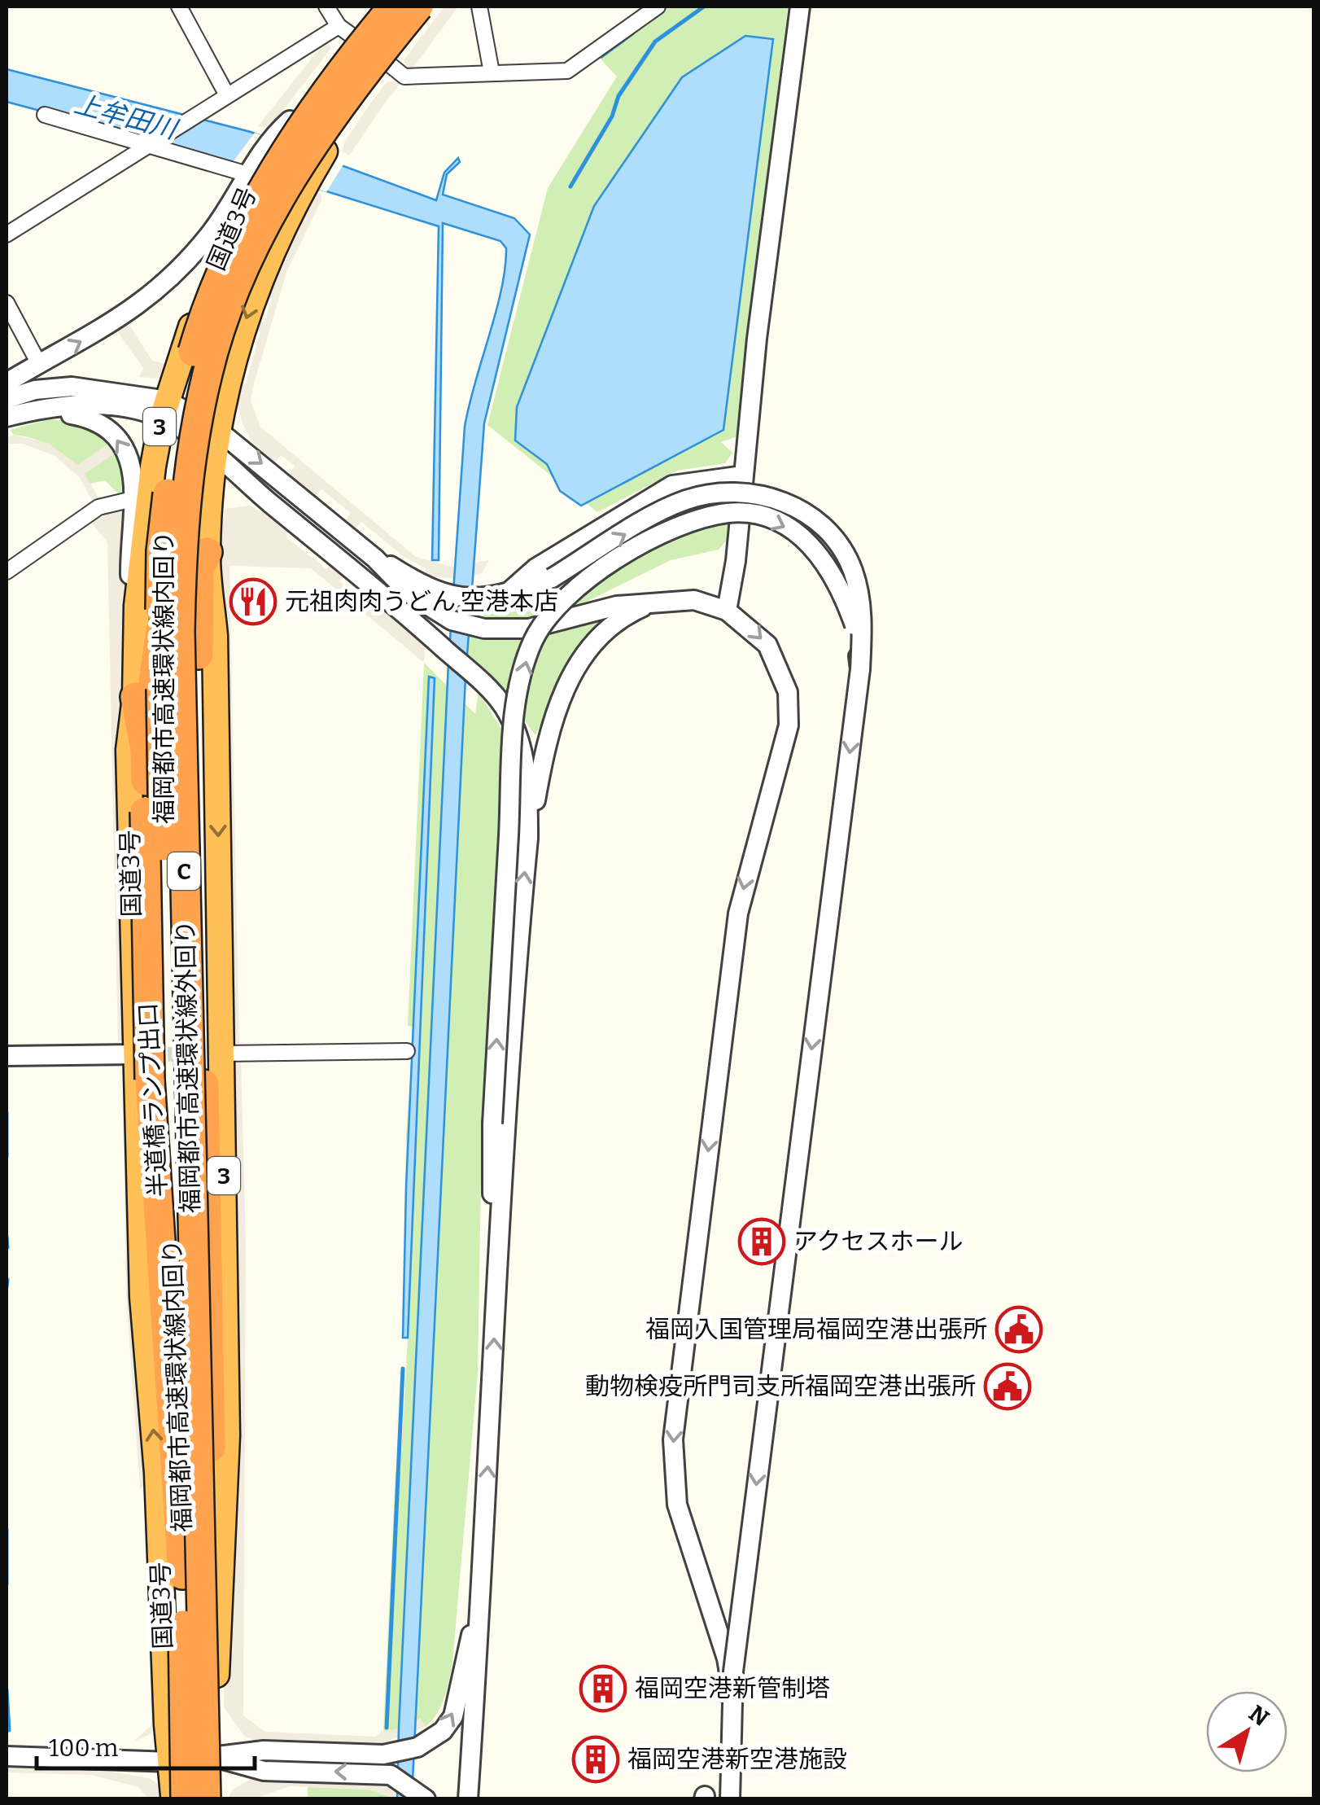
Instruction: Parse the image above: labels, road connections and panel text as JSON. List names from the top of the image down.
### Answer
{
  "streets": {
    "highway": [
      "国道3号",
      "3",
      "福岡都市高速環状線内回り",
      "C",
      "福岡都市高速環状線外回り",
      "半道橋ランプ出口"
    ]
  },
  "crossings": [
    ["国道3号", "福岡都市高速環状線外回り"],
    ["国道3号", "半道橋ランプ出口"],
    ["福岡都市高速環状線内回り", "福岡都市高速環状線外回り"],
    ["福岡都市高速環状線内回り", "半道橋ランプ出口"]
  ],
  "water": ["上牟田川"],
  "places": {
    "restaurant": ["元祖肉肉うどん 空港本店"],
    "building": ["アクセスホール", "福岡空港新管制塔", "福岡空港新空港施設"],
    "public building": ["福岡入国管理局福岡空港出張所", "動物検疫所門司支所福岡空港出張所"]
  },
  "scale_bar": "100 m",
  "north": "top right"
}
